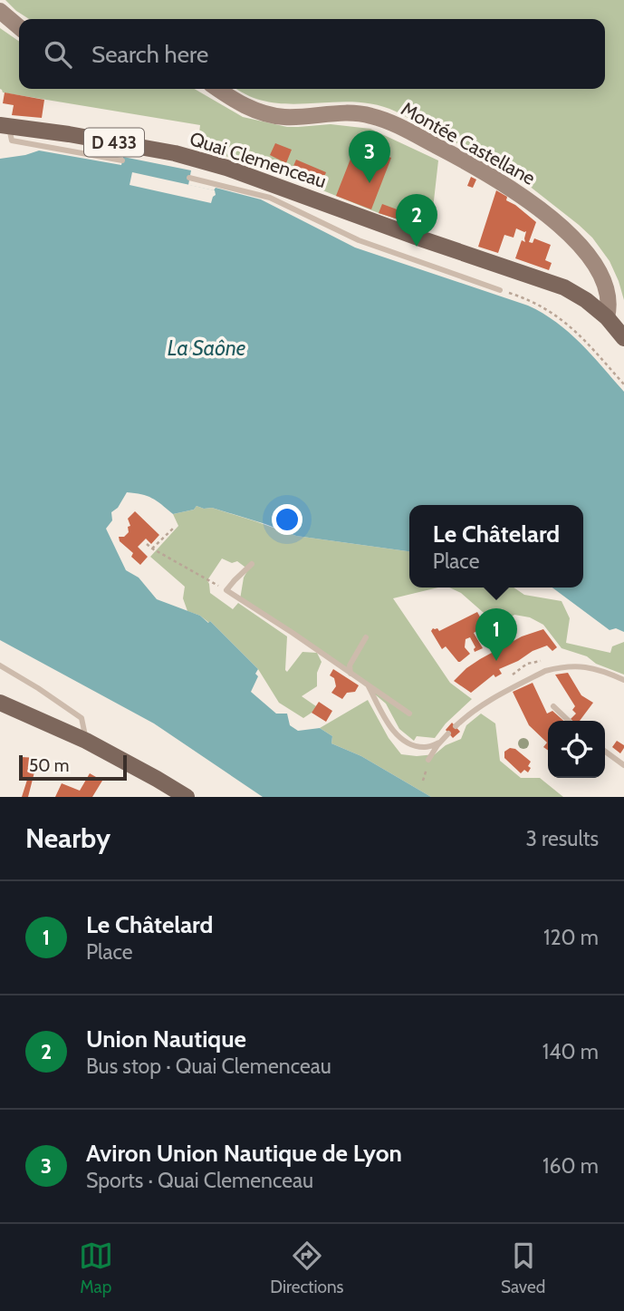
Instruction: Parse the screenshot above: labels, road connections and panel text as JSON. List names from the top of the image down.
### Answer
{
  "streets": {
    "main road": ["D 433", "Montée Castellane", "Quai Clemenceau"]
  },
  "crossings": [
    ["Montée Castellane", "Quai Clemenceau"]
  ],
  "water": ["La Saône"],
  "scale_bar": "50 m",
  "page": {
    "search": "Search here",
    "pins": ["3", "2", "1"],
    "popup": ["Le Châtelard", "Place"],
    "scale": "50 m",
    "heading": ["Nearby", "3 results"],
    "list": [
      {
        "mark": "1",
        "name": "Le Châtelard",
        "note": "Place",
        "value": "120 m"
      },
      {
        "mark": "2",
        "name": "Union Nautique",
        "note": "Bus stop · Quai Clemenceau",
        "value": "140 m"
      },
      {
        "mark": "3",
        "name": "Aviron Union Nautique de Lyon",
        "note": "Sports · Quai Clemenceau",
        "value": "160 m"
      }
    ],
    "nav": ["Map", "Directions", "Saved"]
  }
}
